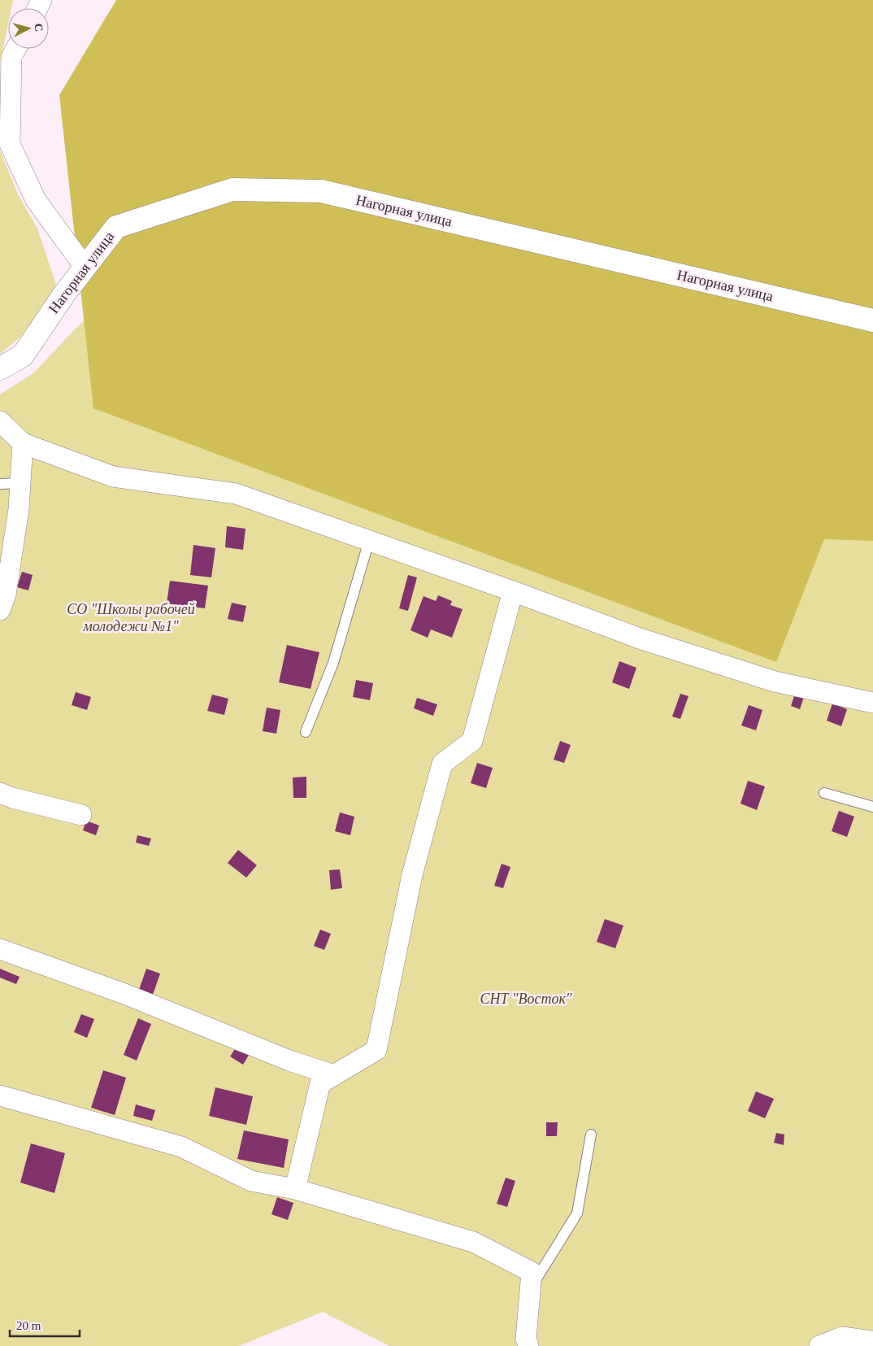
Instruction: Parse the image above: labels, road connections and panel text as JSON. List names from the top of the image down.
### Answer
{
  "streets": {
    "street": ["Нагорная улица"]
  },
  "parks": ["СО \"Школы рабочей молодежи №1\"", "СНТ \"Восток\""],
  "scale_bar": "20 m",
  "north": "right"
}
